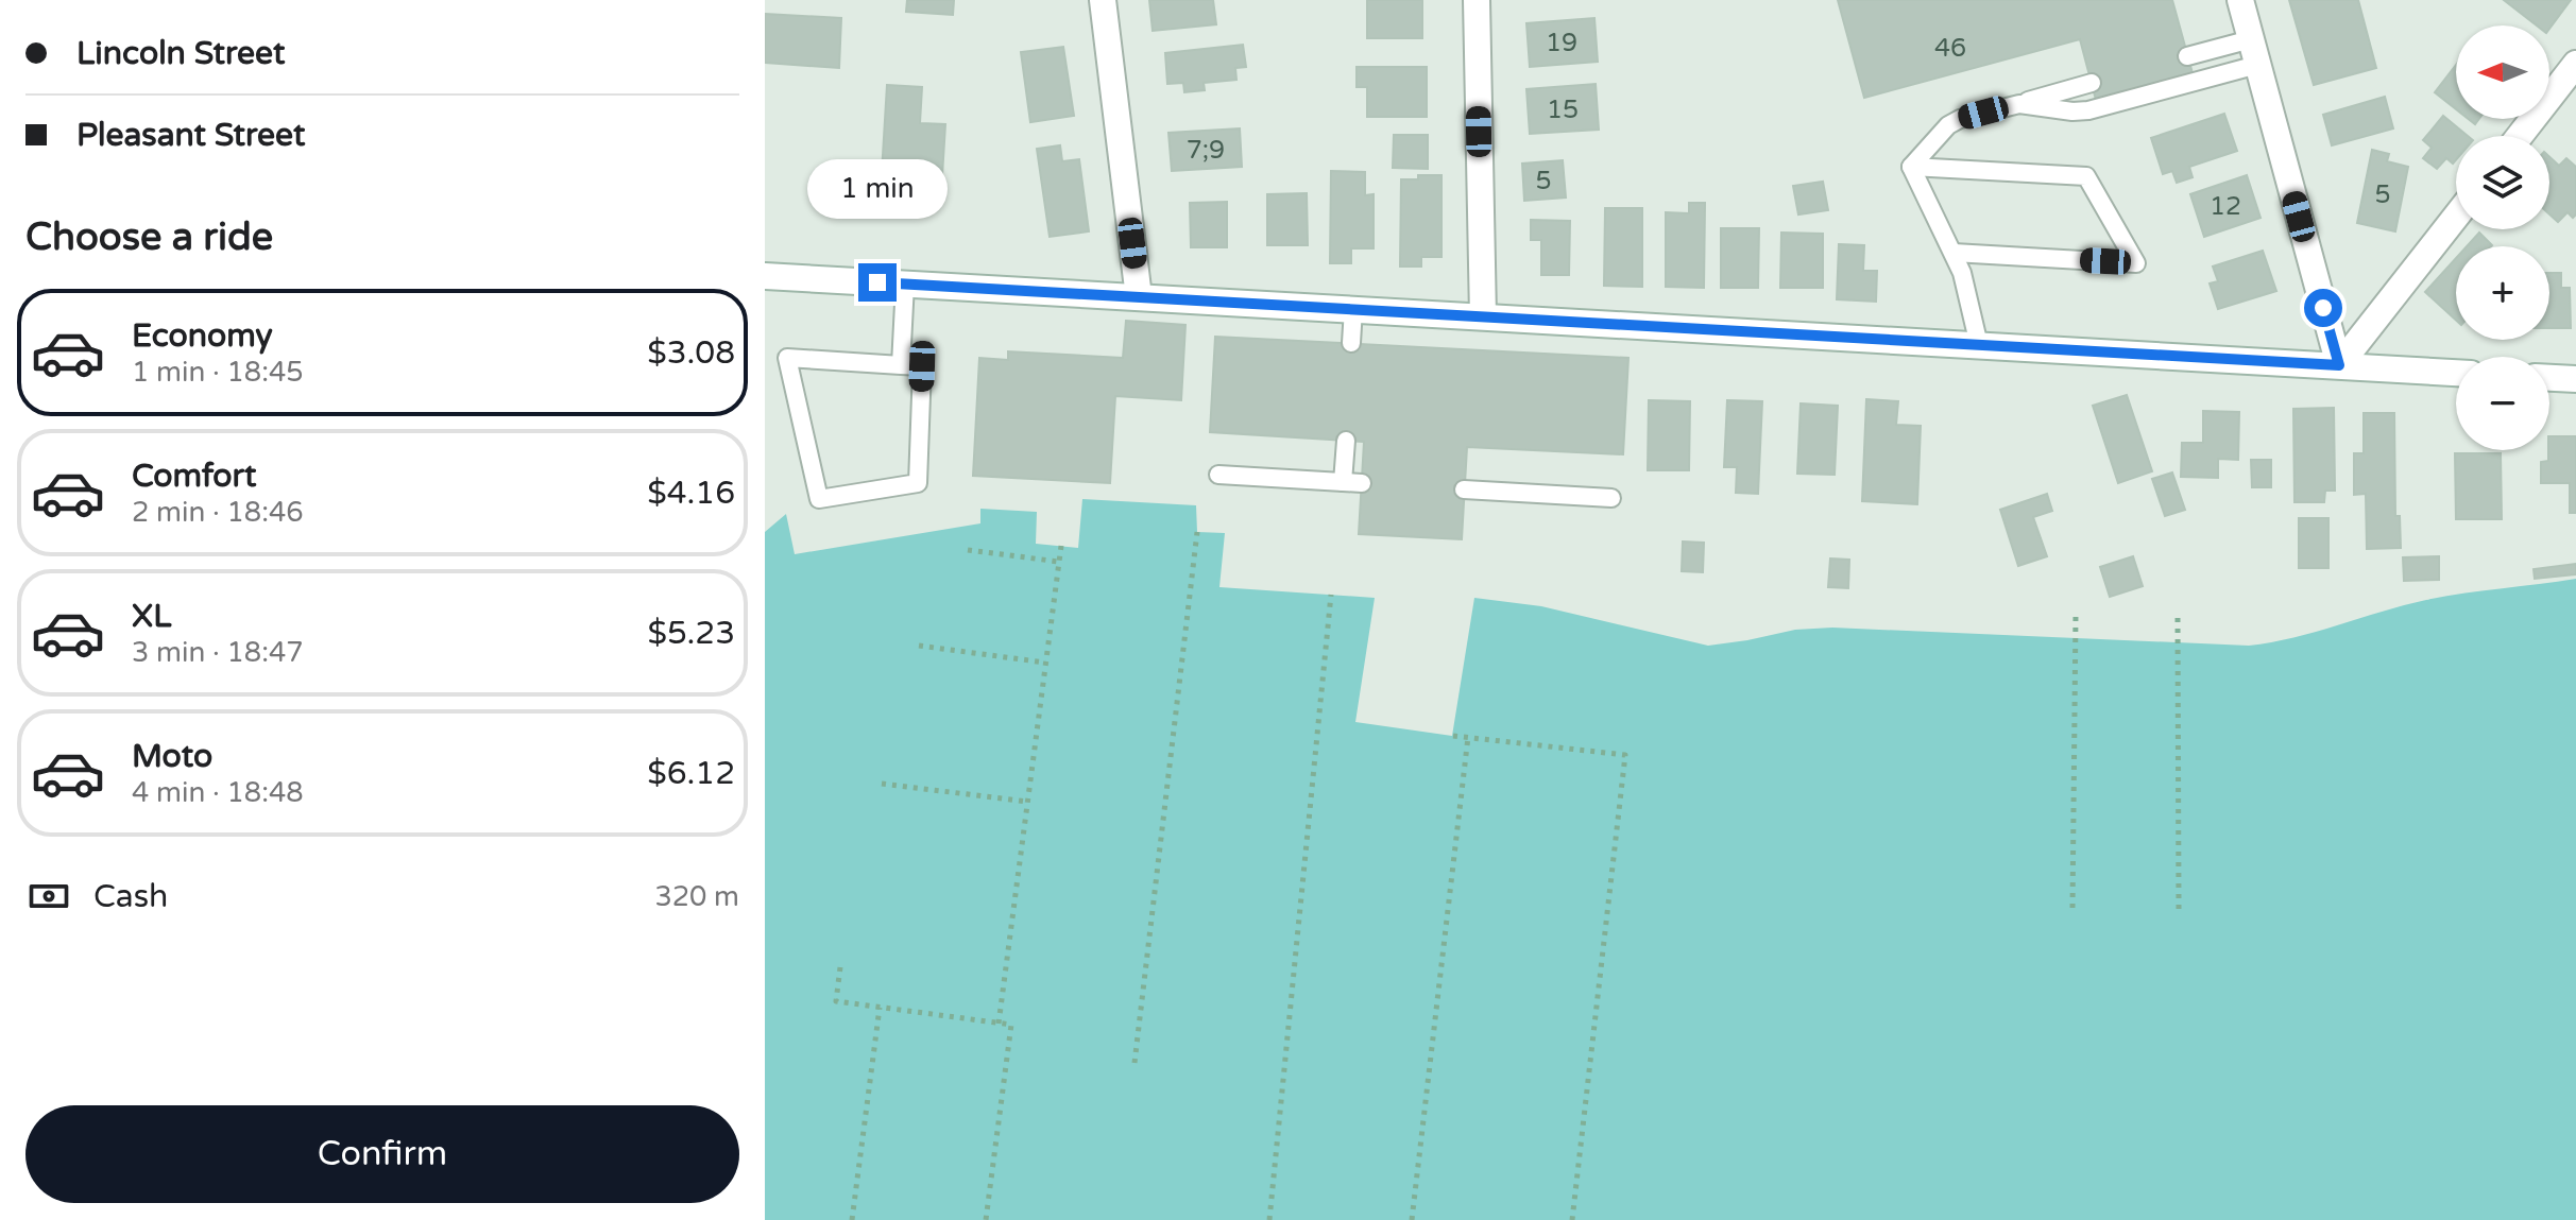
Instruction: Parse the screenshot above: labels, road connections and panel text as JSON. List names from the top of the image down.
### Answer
{
  "house_numbers": [
    "19",
    "46",
    "15",
    "7;9",
    "5",
    "5",
    "12"
  ],
  "north": "left",
  "page": {
    "banner": ["Lincoln Street", "Pleasant Street"],
    "map_buttons": ["+", "−"],
    "bubble": "1 min",
    "heading": "Choose a ride",
    "list": [
      {
        "name": "Economy",
        "note": "1 min · 18:45",
        "value": "$3.08"
      },
      {
        "name": "Comfort",
        "note": "2 min · 18:46",
        "value": "$4.16"
      },
      {
        "name": "XL",
        "note": "3 min · 18:47",
        "value": "$5.23"
      },
      {
        "name": "Moto",
        "note": "4 min · 18:48",
        "value": "$6.12"
      }
    ],
    "pay": ["Cash", "320 m"],
    "buttons": "Confirm"
  }
}
